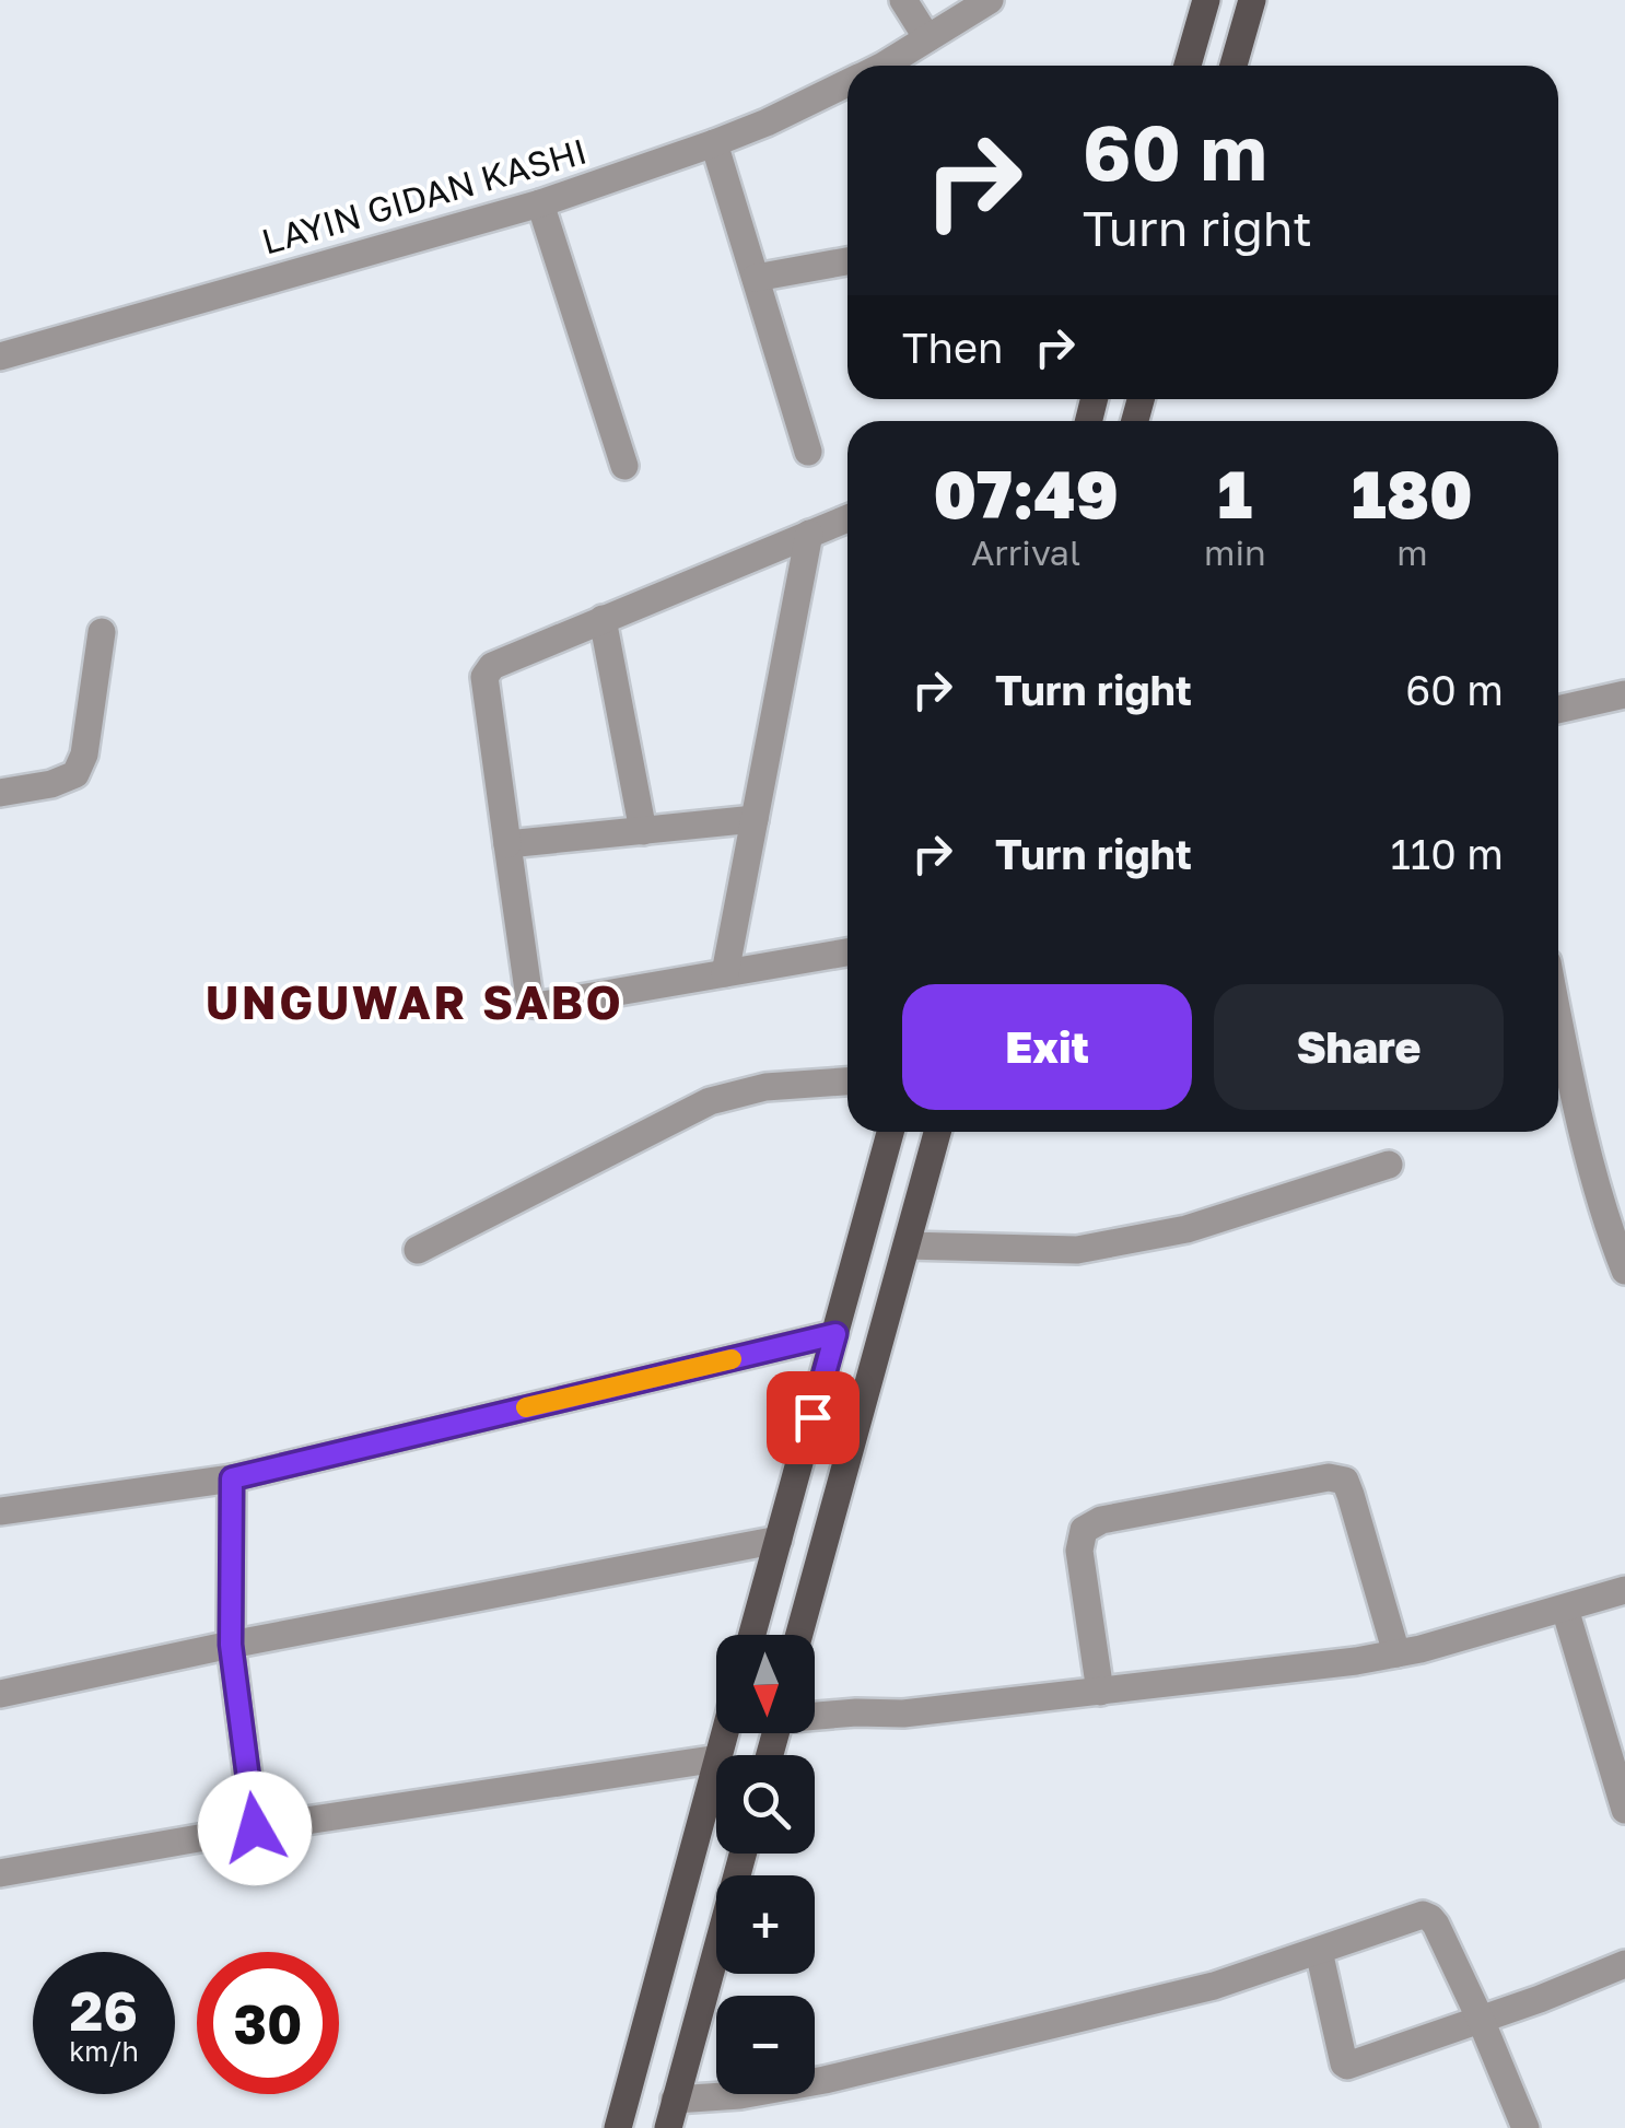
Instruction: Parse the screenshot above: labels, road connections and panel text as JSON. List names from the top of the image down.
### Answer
{
  "streets": {
    "street": ["LAYIN GIDAN KASHI"]
  },
  "districts": ["UNGUWAR SABO"],
  "north": "bottom",
  "page": {
    "turn": ["60 m", "Turn right"],
    "then": "Then",
    "eta": [
      "07:49",
      "Arrival",
      "1",
      "min",
      "180",
      "m"
    ],
    "list": [
      {
        "name": "Turn right",
        "value": "60 m"
      },
      {
        "name": "Turn right",
        "value": "110 m"
      }
    ],
    "buttons": ["Exit", "Share"],
    "map_buttons": ["+", "−"],
    "speed": "26 km/h",
    "limit": "30"
  }
}
